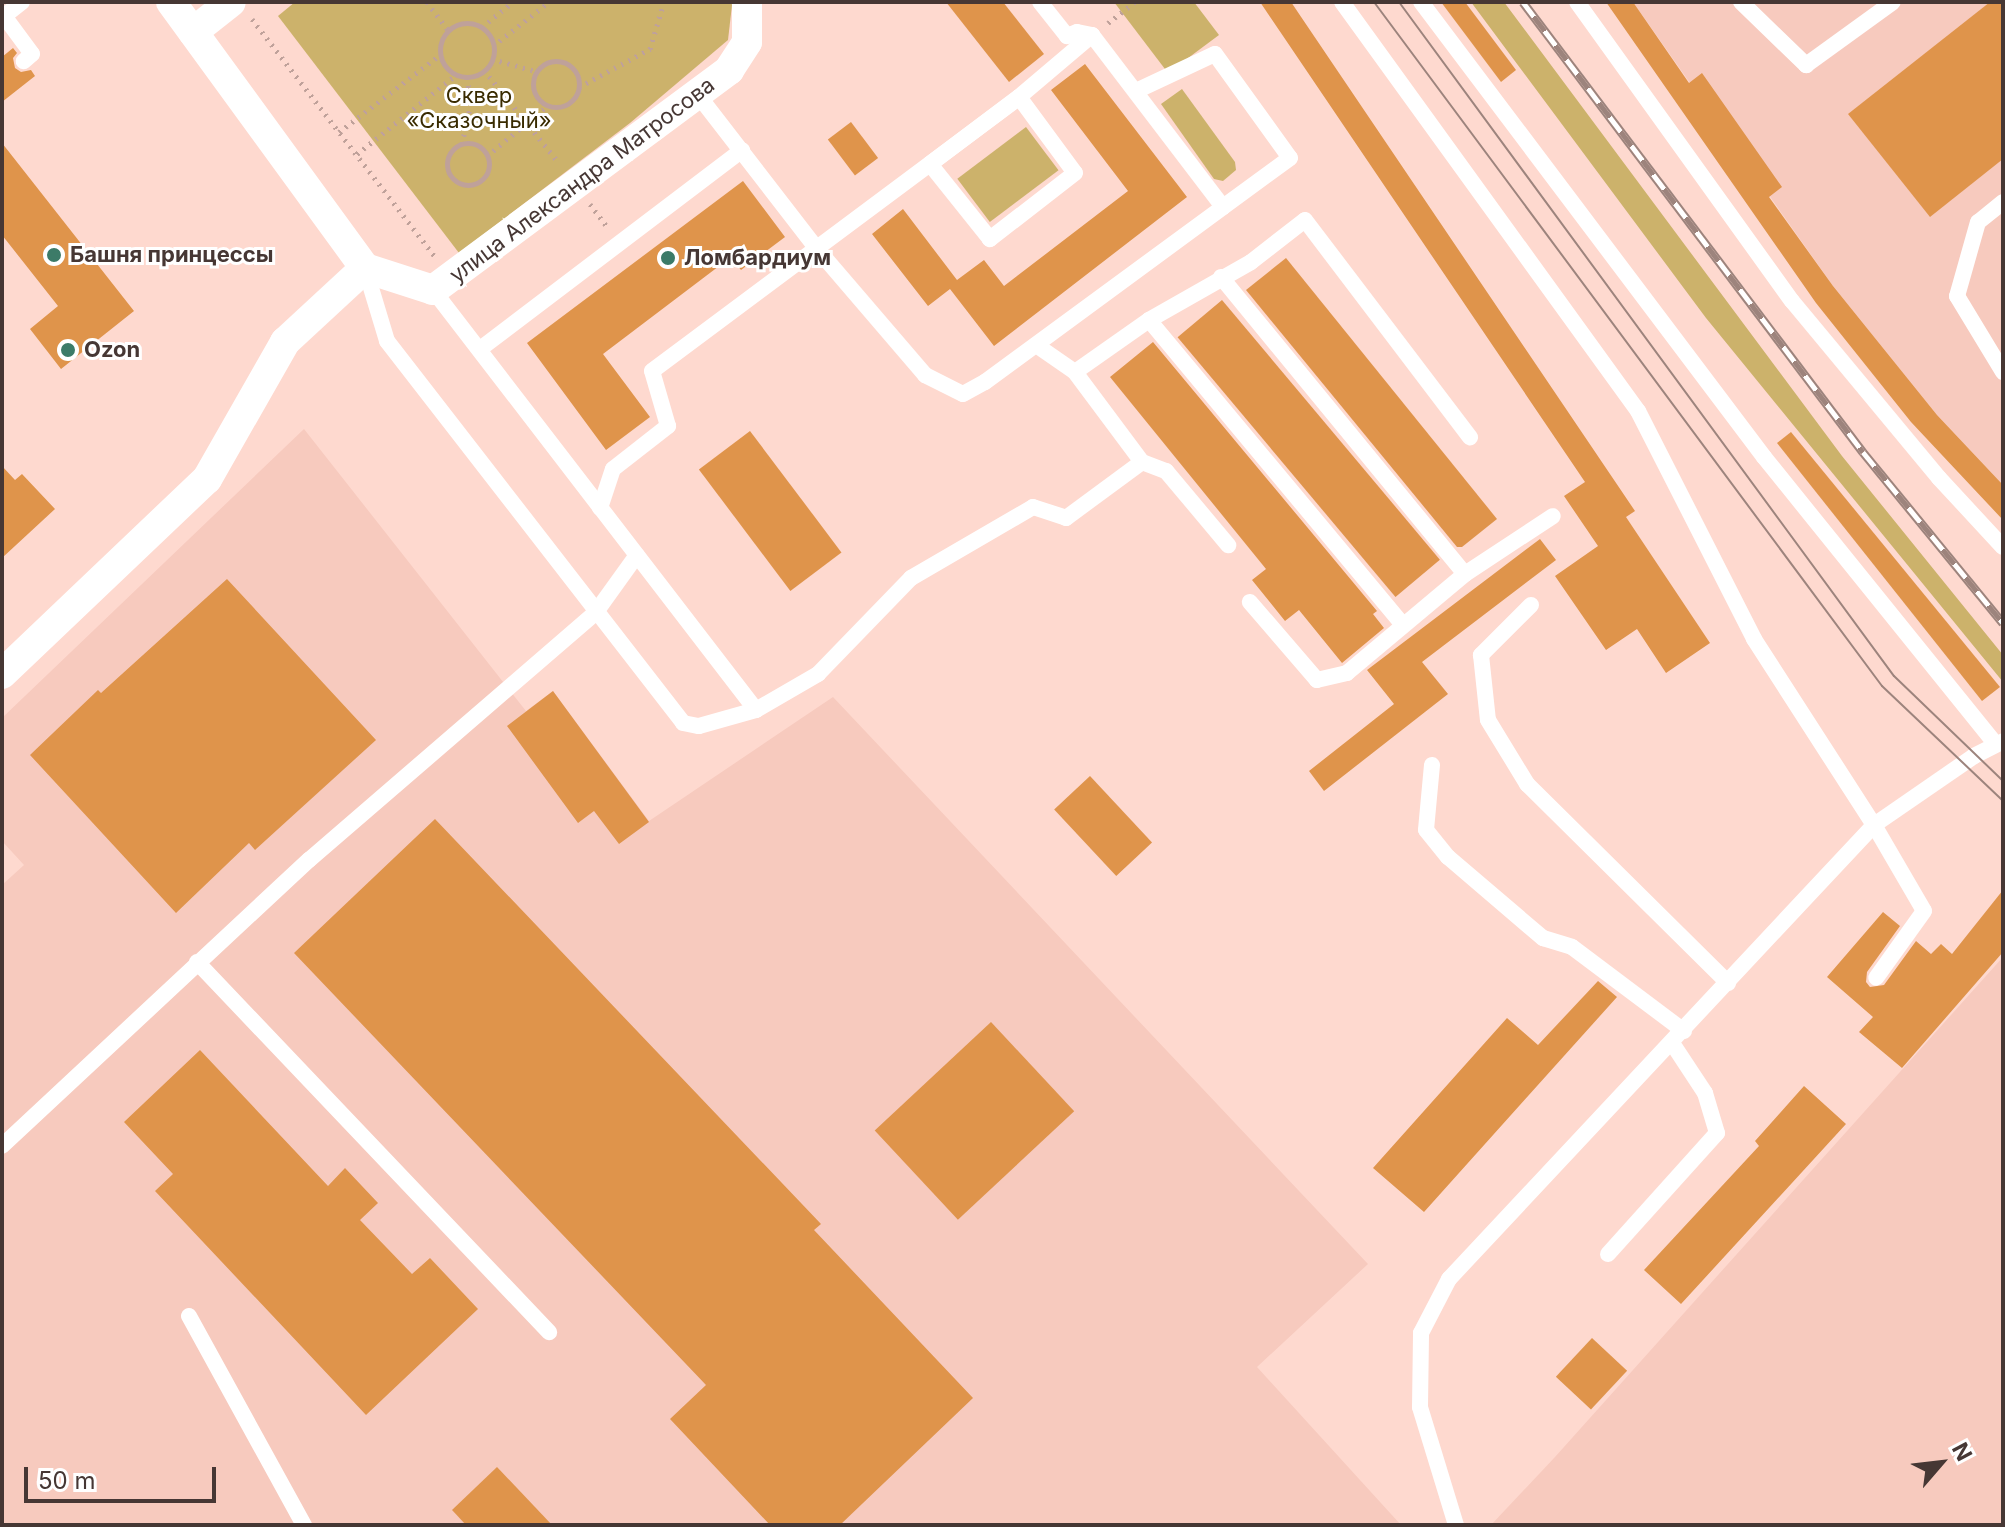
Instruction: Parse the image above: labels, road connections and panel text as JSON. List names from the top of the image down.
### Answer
{
  "streets": {
    "street": ["улица Александра Матросова"]
  },
  "parks": ["Сквер «Сказочный»"],
  "places": ["Башня принцессы", "Ломбардиум", "Ozon"],
  "scale_bar": "50 m",
  "north": "top right"
}
